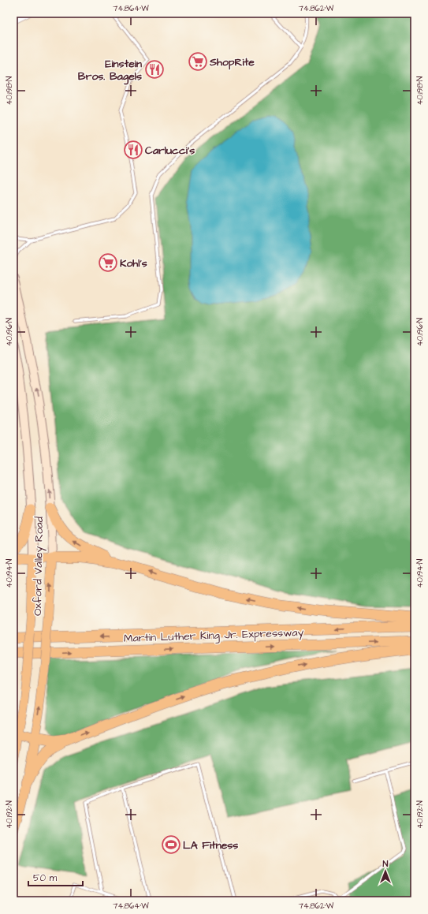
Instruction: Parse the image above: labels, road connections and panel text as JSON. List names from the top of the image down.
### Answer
{
  "streets": {
    "highway": ["Martin Luther King Jr. Expressway"],
    "main road": ["Oxford Valley Road"]
  },
  "places": {
    "supermarket": ["ShopRite", "Kohl's"],
    "restaurant": ["Einstein Bros. Bagels", "Carlucci's"],
    "sports": ["LA Fitness"]
  },
  "scale_bar": "50 m",
  "north": "top",
  "coordinates": [
    "74.864°W",
    "74.862°W",
    "40.198°N",
    "40.196°N",
    "40.194°N",
    "40.192°N"
  ]
}
